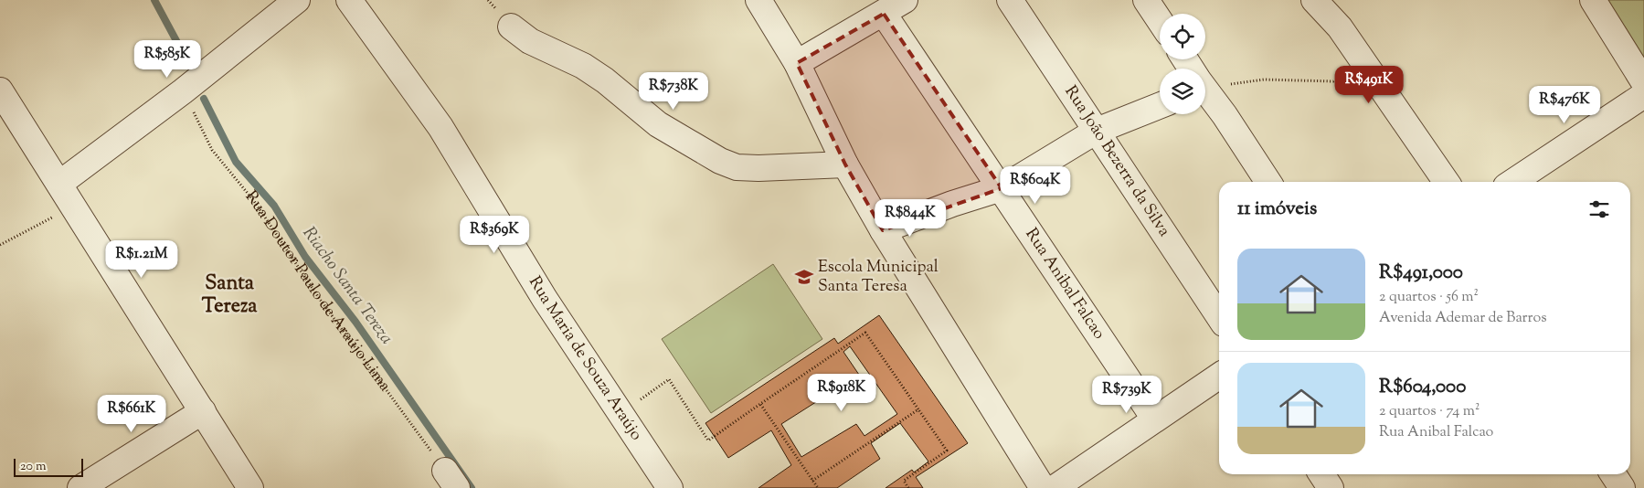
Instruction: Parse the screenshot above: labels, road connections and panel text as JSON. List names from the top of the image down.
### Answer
{
  "streets": {
    "street": ["Rua João Bezerra da Silva", "Rua Anibal Falcao", "Rua Maria de Souza Araújo"],
    "path": ["Rua Doutor Paulo de Araújo Lima"]
  },
  "districts": ["Santa Tereza"],
  "water": ["Riacho Santa Tereza"],
  "places": {
    "school or university": ["Escola Municipal Santa Teresa"]
  },
  "scale_bar": "20 m",
  "page": {
    "price": [
      "R$585K",
      "R$491K",
      "R$738K",
      "R$476K",
      "R$604K",
      "R$844K",
      "R$369K",
      "R$1.21M",
      "R$918K",
      "R$739K",
      "R$661K"
    ],
    "heading": "11 imóveis",
    "list": [
      {
        "name": "R$491,000",
        "note": "2 quartos · 56 m² · Avenida Ademar de Barros"
      },
      {
        "name": "R$604,000",
        "note": "2 quartos · 74 m² · Rua Anibal Falcao"
      }
    ],
    "scale": "20 m"
  }
}
